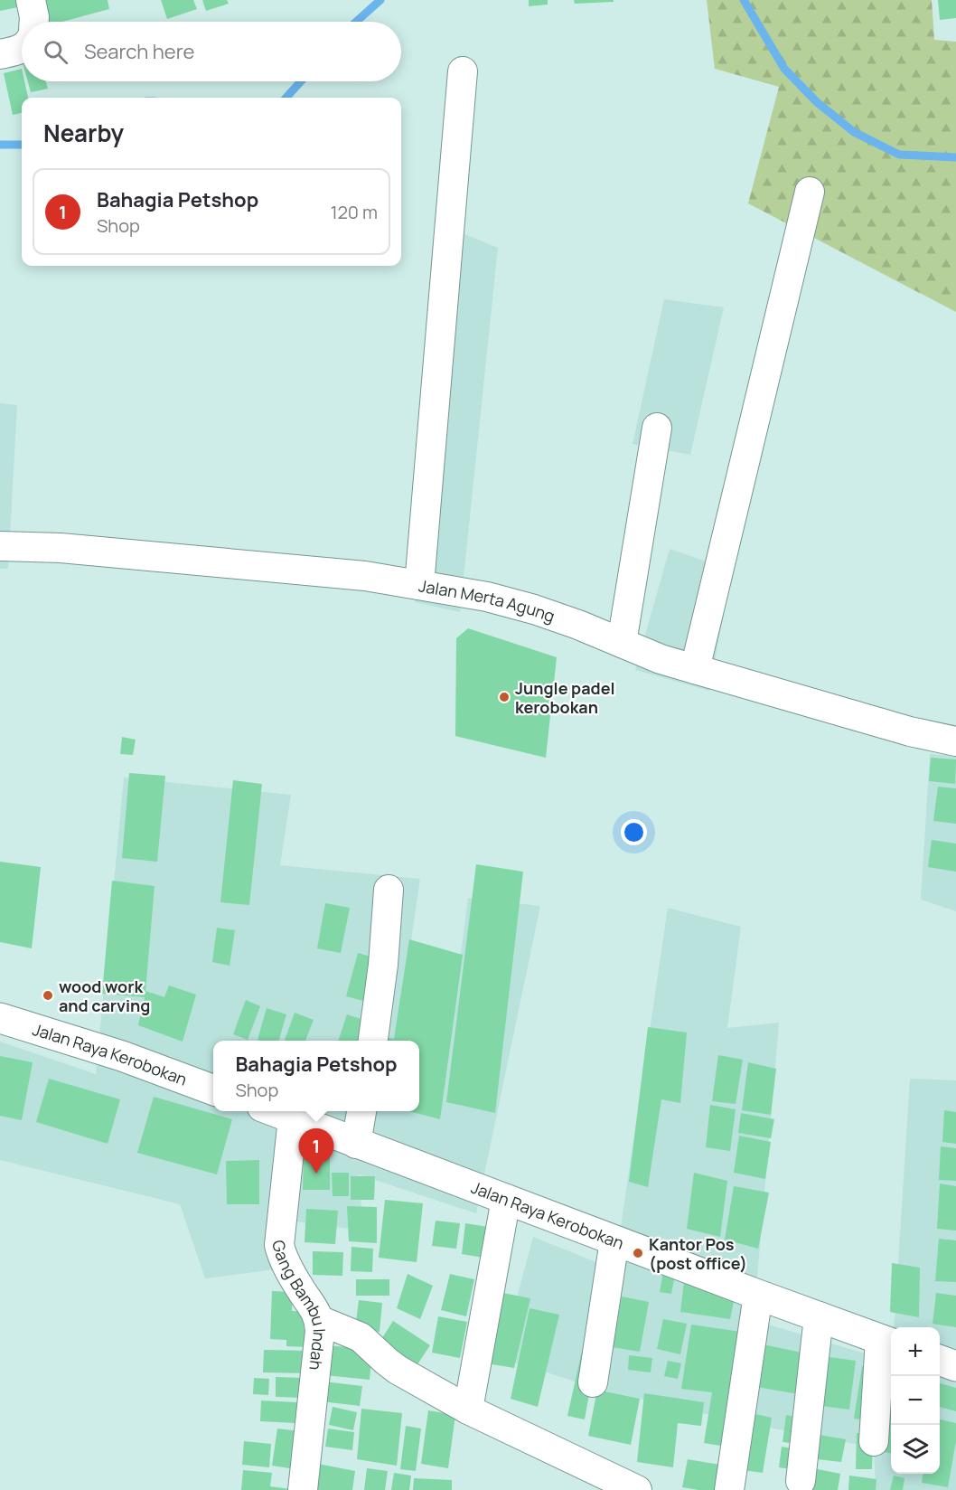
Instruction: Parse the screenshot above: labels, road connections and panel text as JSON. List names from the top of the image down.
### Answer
{
  "streets": {
    "main road": ["Jalan Raya Kerobokan"],
    "street": ["Jalan Merta Agung", "Gang Bambu Indah"]
  },
  "crossings": [
    ["Jalan Raya Kerobokan", "Gang Bambu Indah"]
  ],
  "places": ["Jungle padel kerobokan", "wood work and carving", "Kantor Pos (post office)"],
  "page": {
    "search": "Search here",
    "heading": "Nearby",
    "list": [
      {
        "mark": "1",
        "name": "Bahagia Petshop",
        "note": "Shop",
        "value": "120 m"
      }
    ],
    "popup": ["Bahagia Petshop", "Shop"],
    "pins": "1",
    "map_buttons": ["+", "−"]
  }
}
